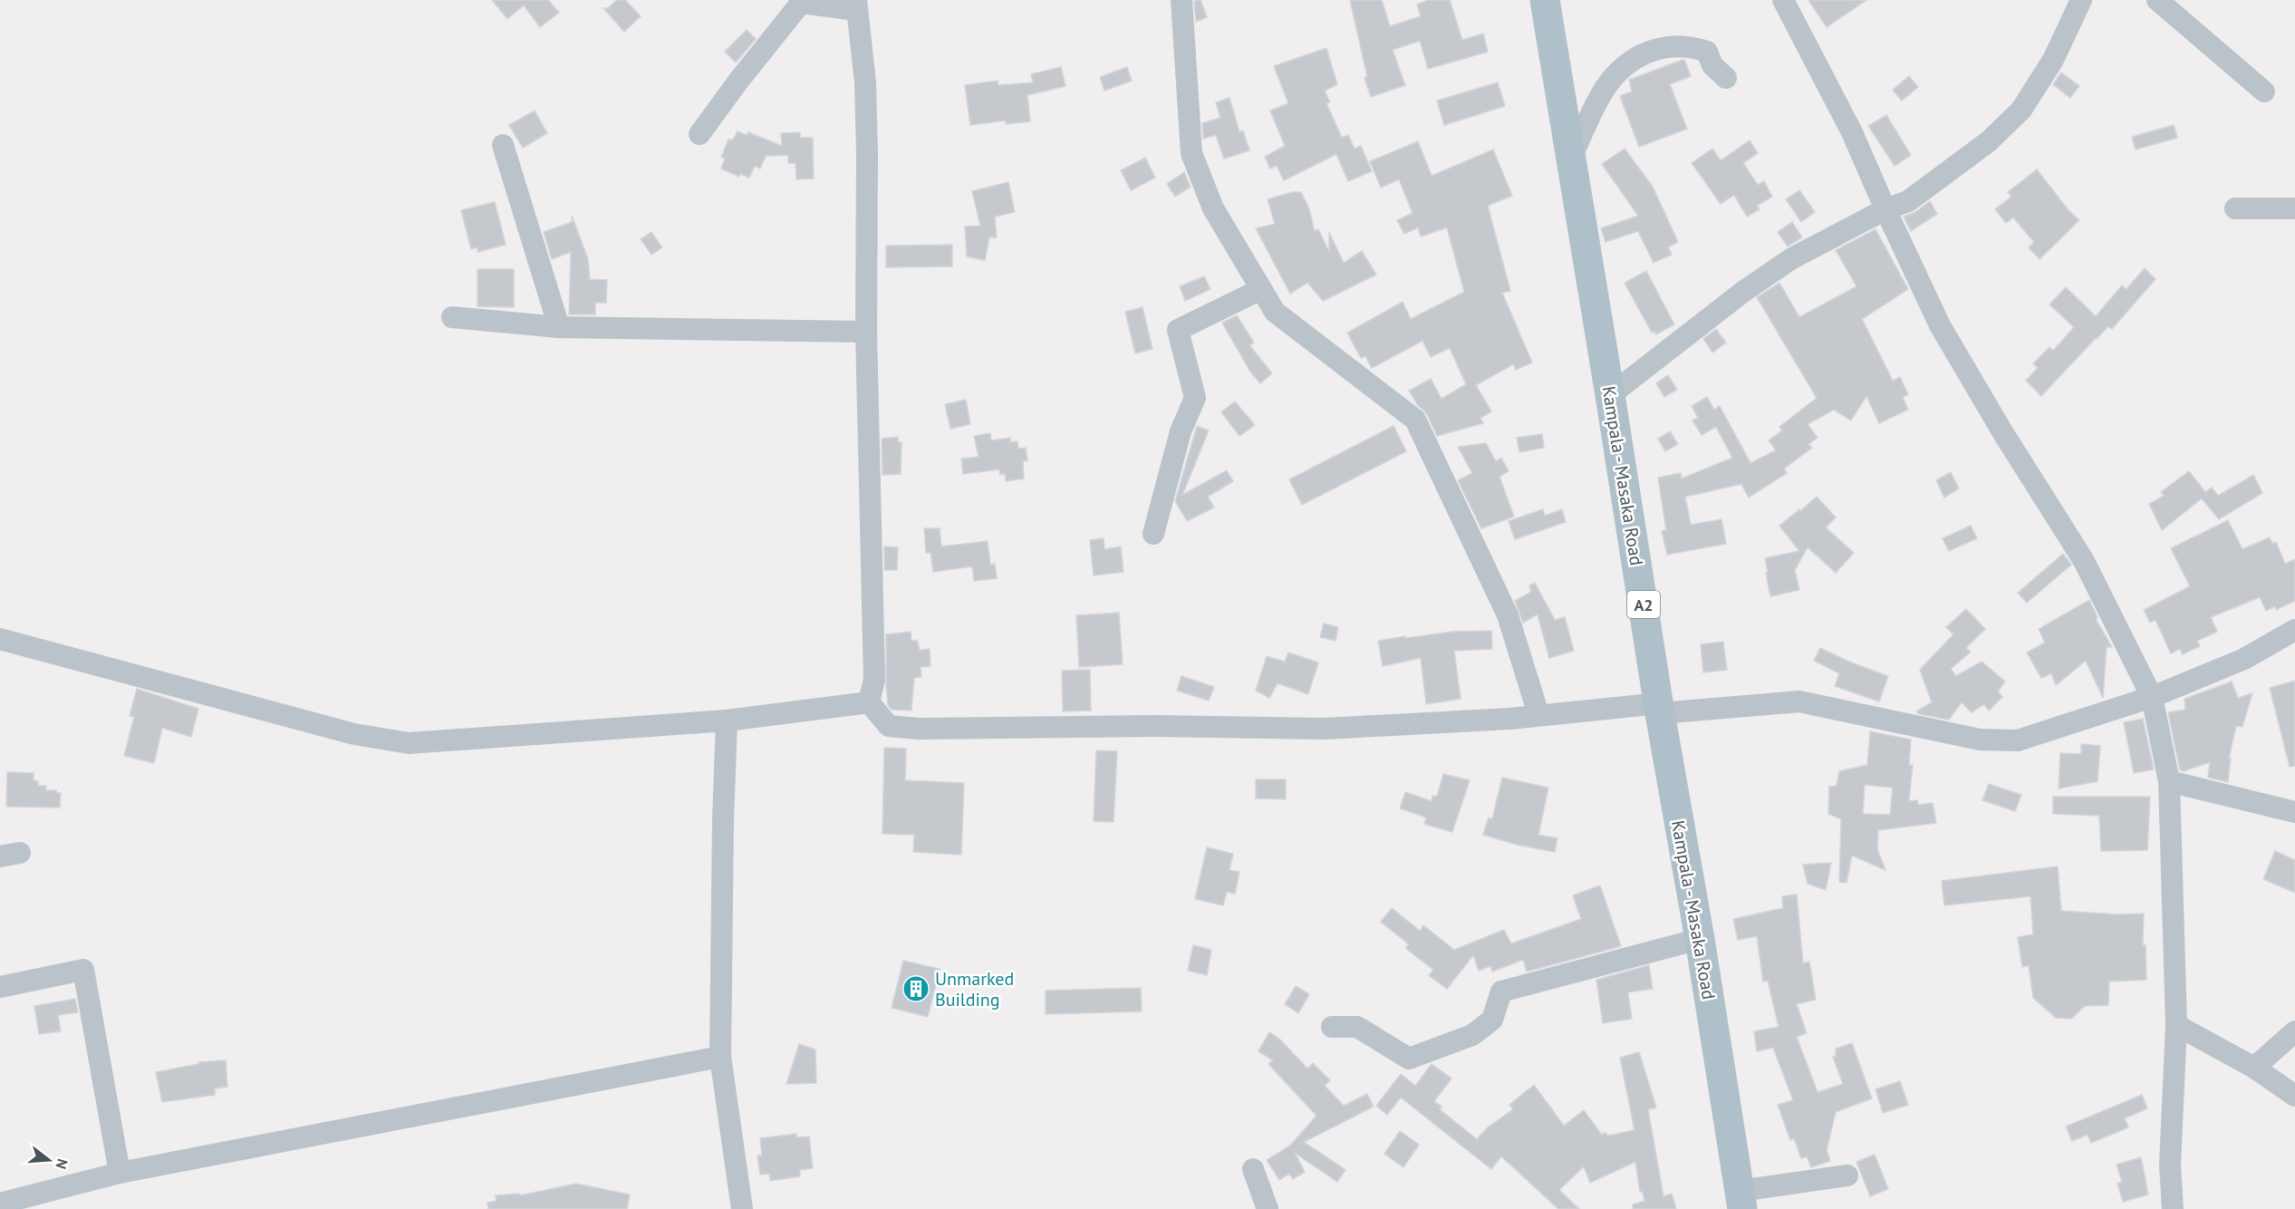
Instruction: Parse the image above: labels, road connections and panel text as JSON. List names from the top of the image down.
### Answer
{
  "streets": {
    "main road": ["Kampala - Masaka Road", "A2"]
  },
  "places": {
    "building": ["Unmarked Building"]
  },
  "north": "right"
}
